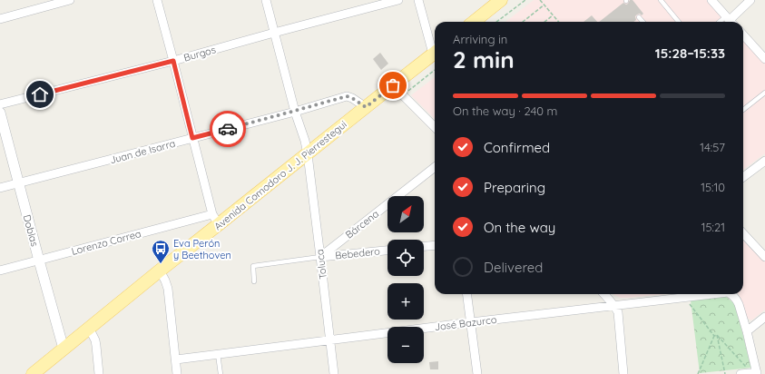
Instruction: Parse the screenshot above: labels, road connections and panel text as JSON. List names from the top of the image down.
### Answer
{
  "streets": {
    "main road": ["Avenida Comodoro J. J. Pierrestegui"],
    "street": [
      "Burgos",
      "Juan de Isarra",
      "Bárcena",
      "Doblas",
      "Lorenzo Correa",
      "Bebedero",
      "Toluca",
      "José Bazurco"
    ]
  },
  "crossings": [
    ["Burgos", "Toluca"],
    ["Juan de Isarra", "Avenida Comodoro J. J. Pierrestegui"],
    ["Juan de Isarra", "Doblas"],
    ["Juan de Isarra", "Toluca"],
    ["Avenida Comodoro J. J. Pierrestegui", "Doblas"],
    ["Avenida Comodoro J. J. Pierrestegui", "Lorenzo Correa"],
    ["Avenida Comodoro J. J. Pierrestegui", "Toluca"],
    ["Bárcena", "Bebedero"],
    ["Bárcena", "Toluca"],
    ["Doblas", "Lorenzo Correa"],
    ["Bebedero", "Toluca"],
    ["Toluca", "José Bazurco"]
  ],
  "places": {
    "bus stop": ["Eva Perón y Beethoven"]
  },
  "north": "top right",
  "page": {
    "heading": ["2 min", "Arriving in", "15:28–15:33"],
    "bar": "On the way · 240 m",
    "list": [
      ["Confirmed", "14:57"],
      ["Preparing", "15:10"],
      ["On the way", "15:21"],
      "Delivered"
    ],
    "map_buttons": ["+", "−"]
  }
}
